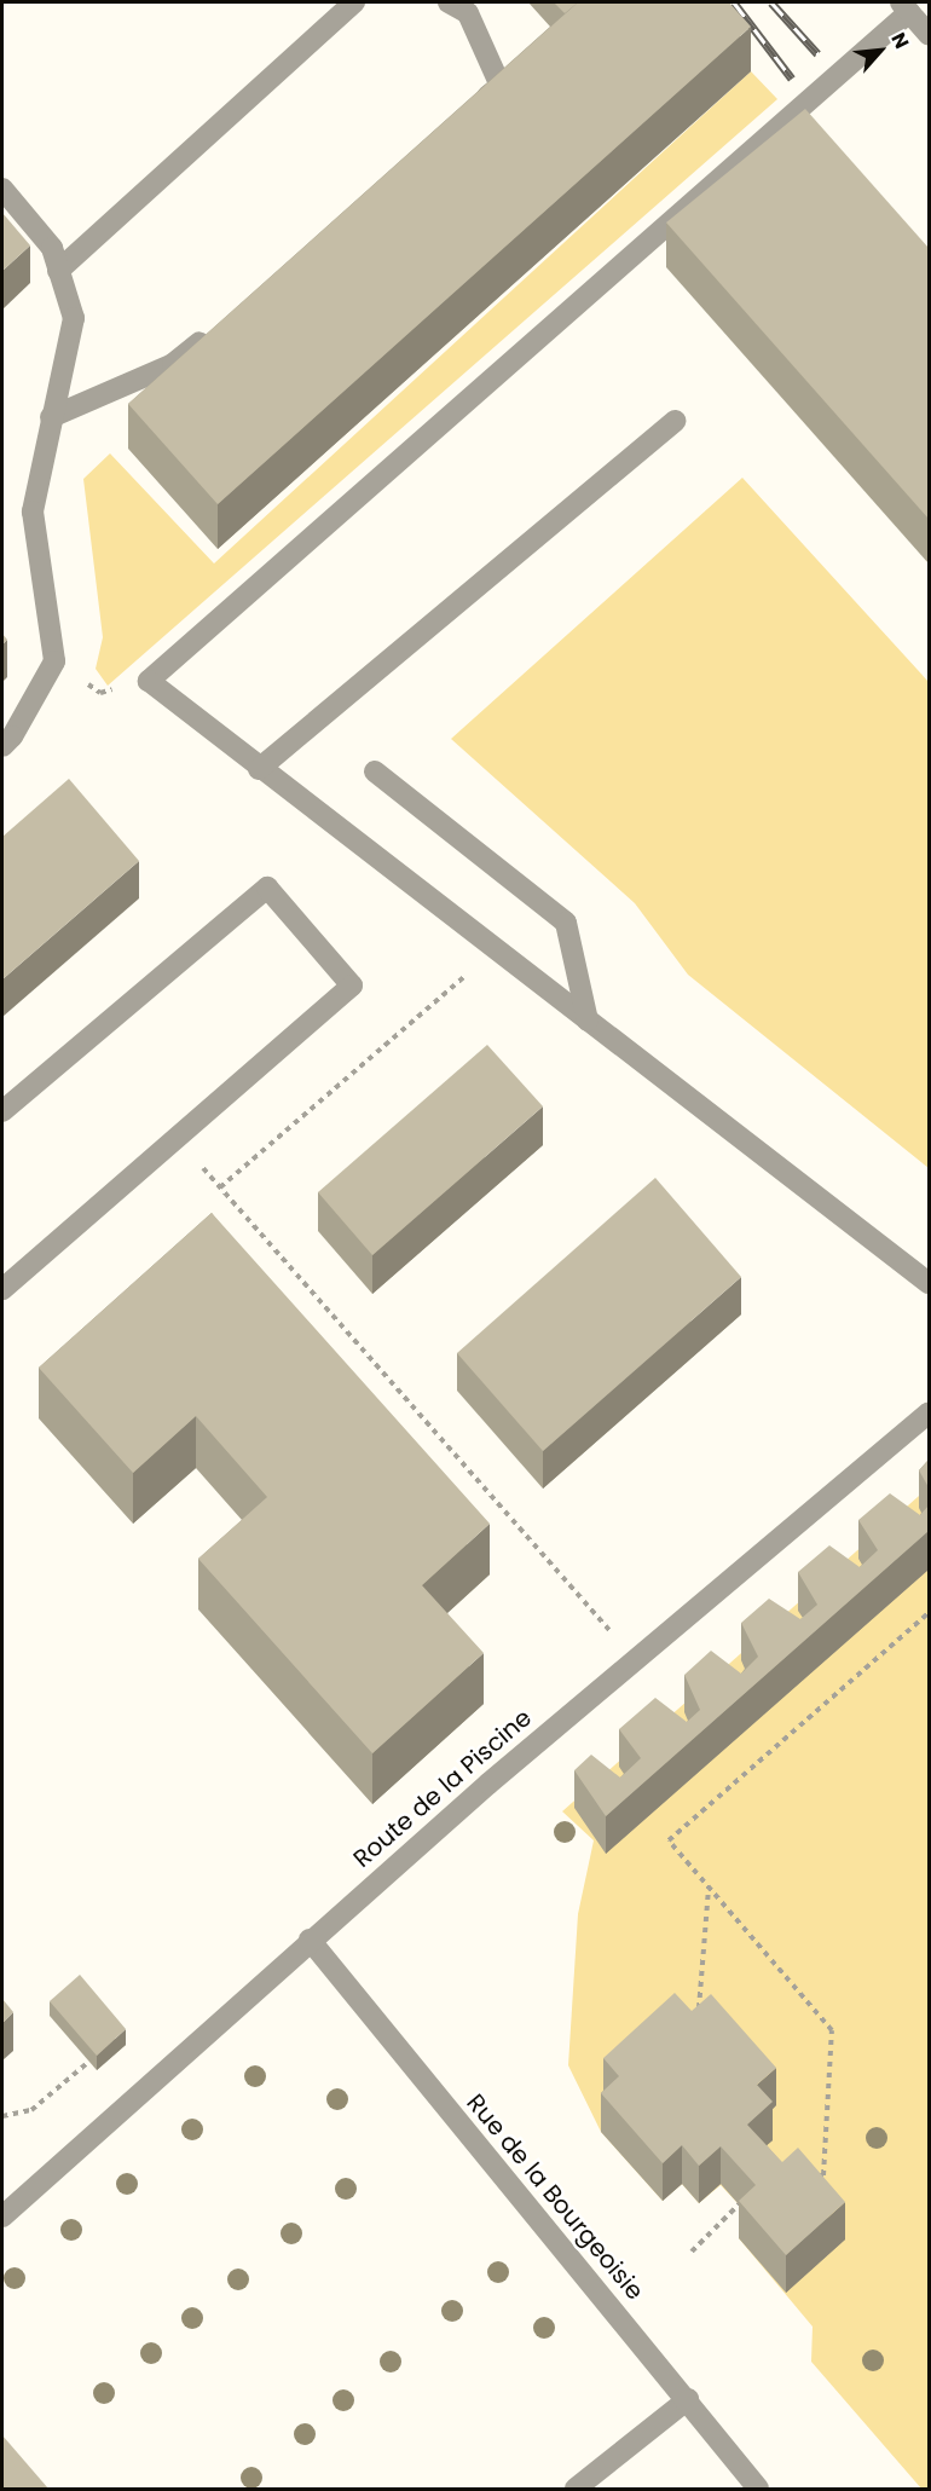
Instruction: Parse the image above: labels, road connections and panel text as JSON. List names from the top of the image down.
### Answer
{
  "streets": {
    "street": ["Route de la Piscine", "Rue de la Bourgeoisie"]
  },
  "crossings": [
    ["Route de la Piscine", "Rue de la Bourgeoisie"]
  ],
  "north": "top right"
}
